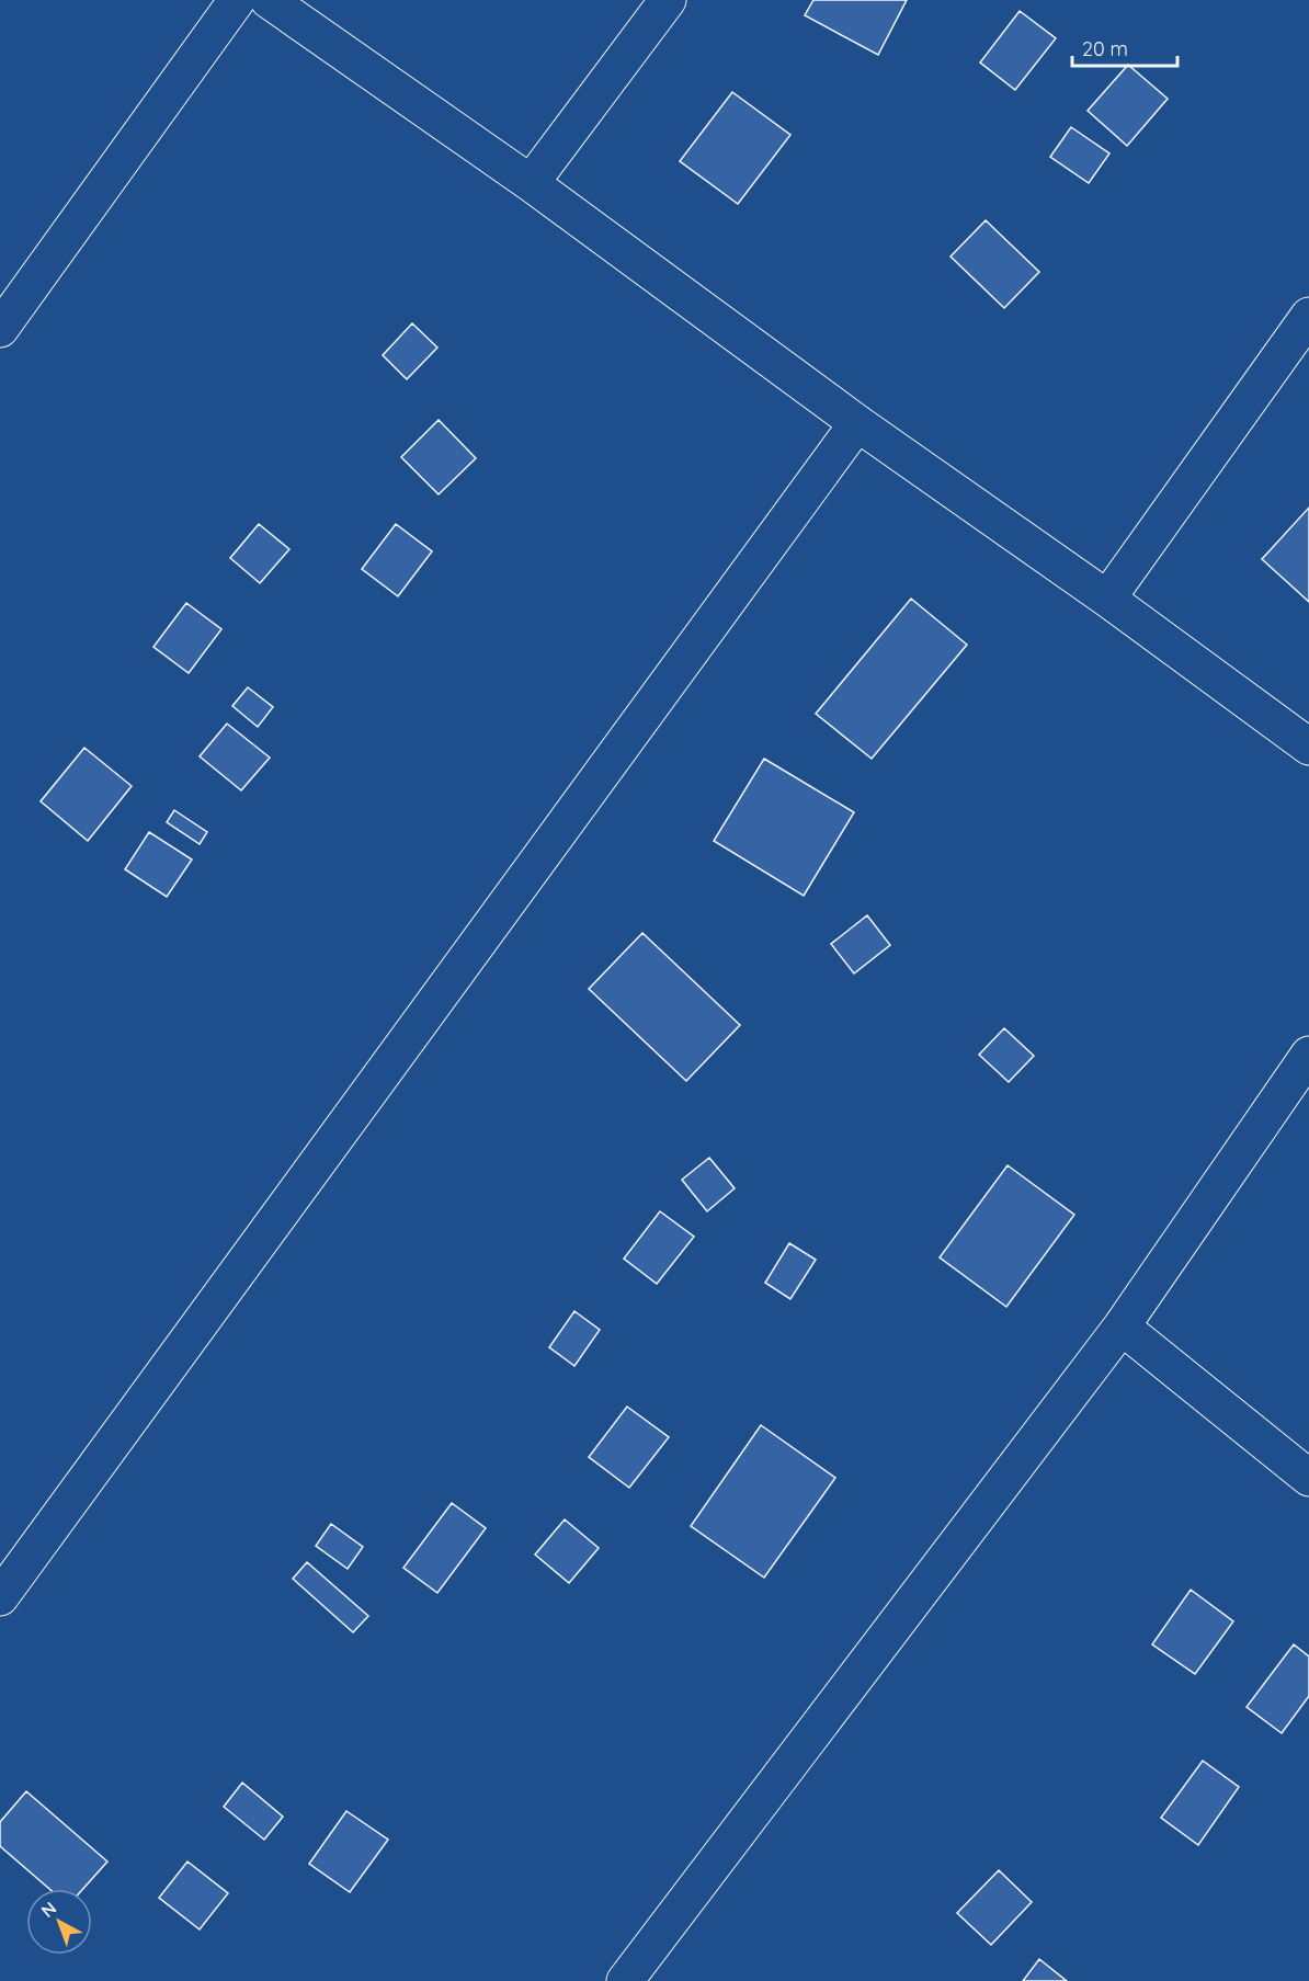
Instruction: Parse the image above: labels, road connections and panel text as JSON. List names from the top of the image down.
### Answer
{
  "scale_bar": "20 m",
  "north": "top left"
}
